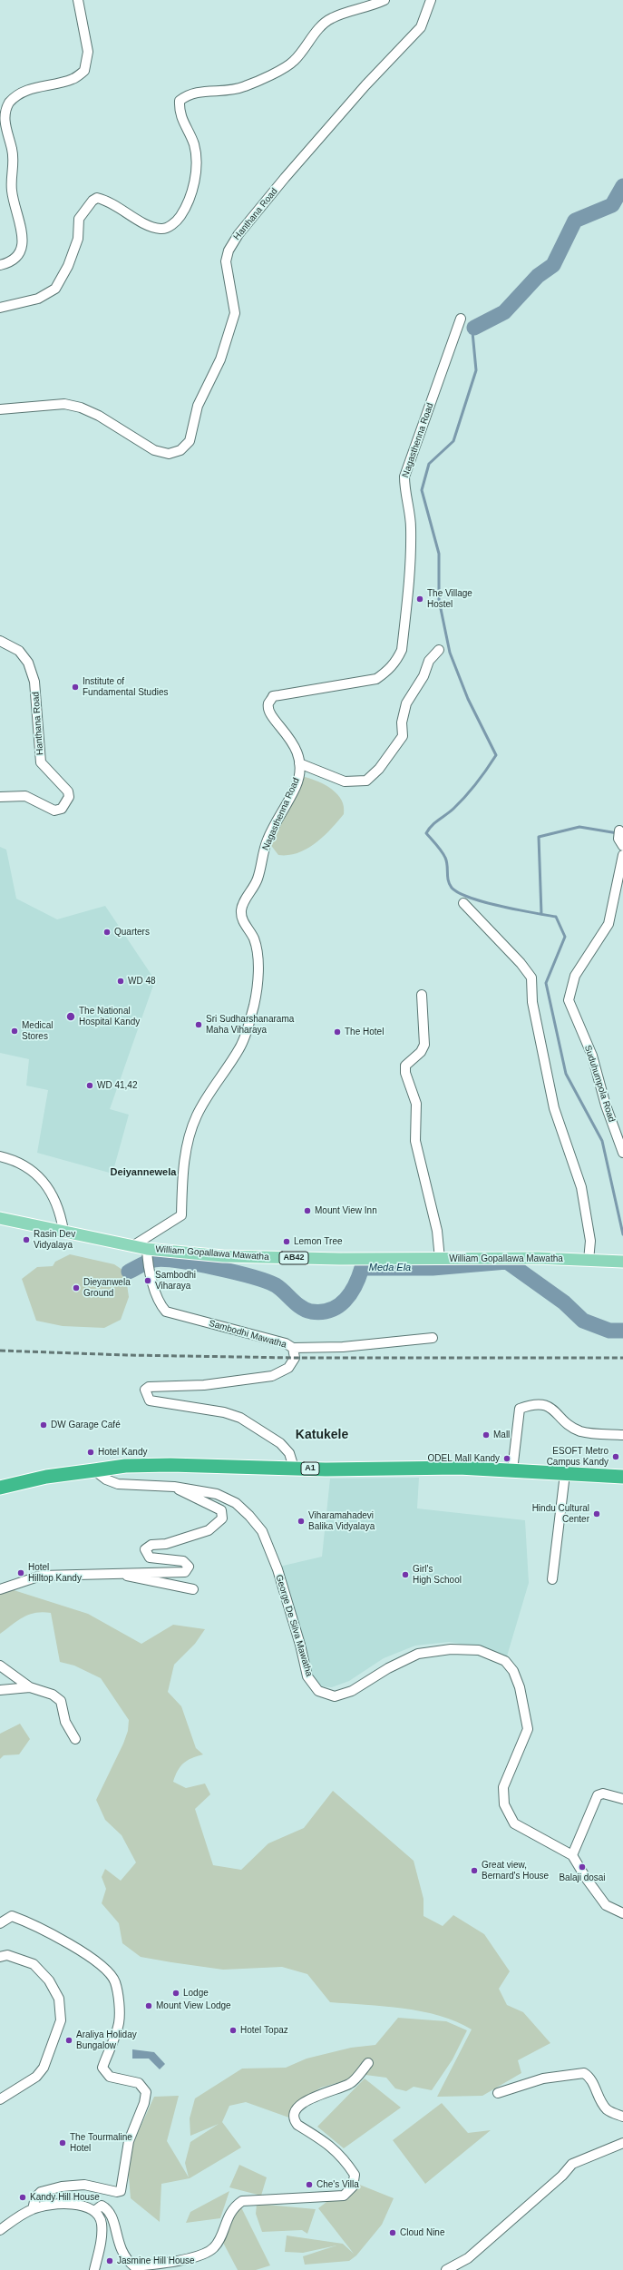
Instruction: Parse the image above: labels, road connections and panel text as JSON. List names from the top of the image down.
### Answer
{
  "streets": {
    "highway": ["A1"],
    "main road": ["William Gopallawa Mawatha", "AB42"],
    "street": [
      "Hanthana Road",
      "Nagasthenna Road",
      "Suduhumpola Road",
      "Sambodhi Mawatha",
      "George De Silva Mawatha"
    ]
  },
  "crossings": [
    ["Nagasthenna Road", "William Gopallawa Mawatha"],
    ["William Gopallawa Mawatha", "Sambodhi Mawatha"],
    ["Sambodhi Mawatha", "A1"],
    ["A1", "George De Silva Mawatha"]
  ],
  "districts": ["Deiyannewela", "Katukele"],
  "water": ["Meda Ela"],
  "places": [
    "The Village Hostel",
    "Institute of Fundamental Studies",
    "Quarters",
    "WD 48",
    "The National Hospital Kandy",
    "Sri Sudharshanarama Maha Viharaya",
    "Medical Stores",
    "The Hotel",
    "WD 41,42",
    "Mount View Inn",
    "Rasin Dev Vidyalaya",
    "Lemon Tree",
    "Sambodhi Viharaya",
    "Dieyanwela Ground",
    "DW Garage Café",
    "Mall",
    "Hotel Kandy",
    "ESOFT Metro Campus Kandy",
    "ODEL Mall Kandy",
    "Hindu Cultural Center",
    "Viharamahadevi Balika Vidyalaya",
    "Hotel Hilltop Kandy",
    "Girl's High School",
    "Balaji dosai",
    "Great view, Bernard's House",
    "Lodge",
    "Mount View Lodge",
    "Hotel Topaz",
    "Araliya Holiday Bungalow",
    "The Tourmaline Hotel",
    "Che's Villa",
    "Kandy Hill House",
    "Cloud Nine",
    "Jasmine Hill House"
  ]
}
